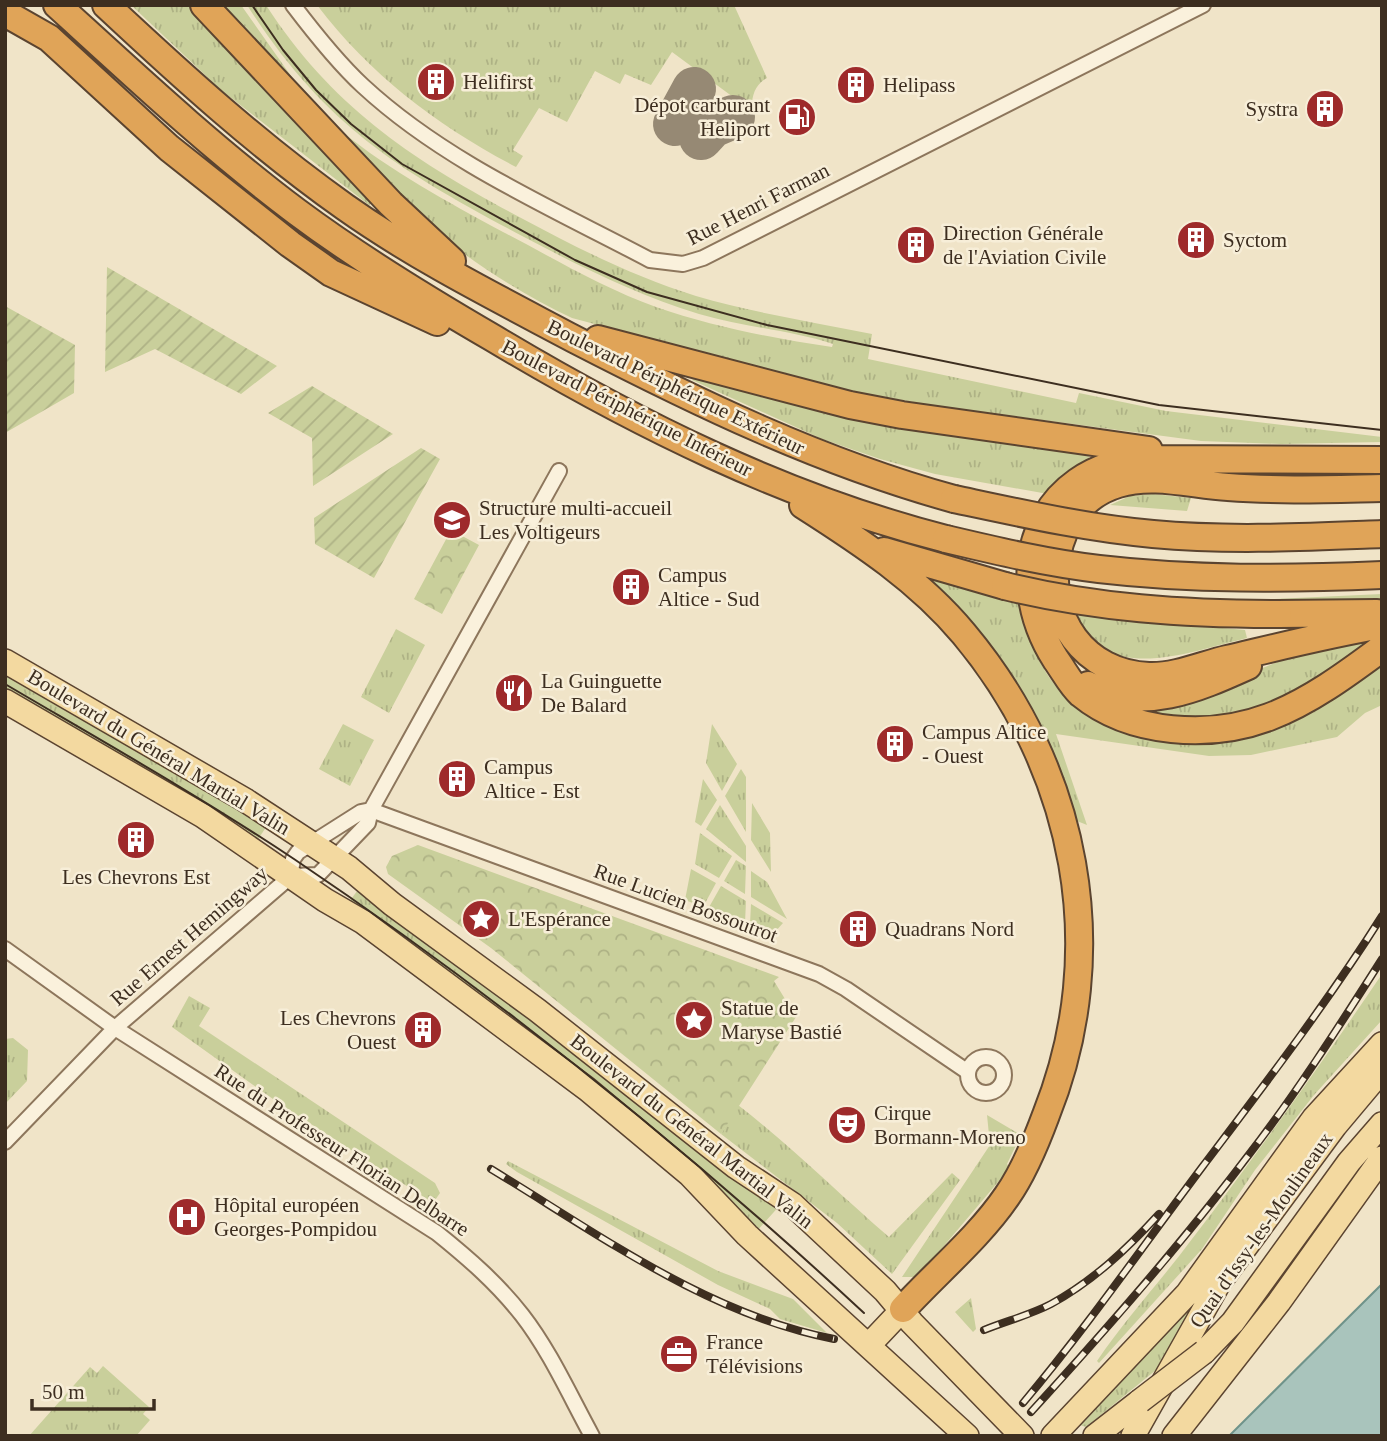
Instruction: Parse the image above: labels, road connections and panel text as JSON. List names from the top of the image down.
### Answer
{
  "streets": {
    "highway": ["Boulevard Périphérique Extérieur", "Boulevard Périphérique Intérieur"],
    "main road": ["Boulevard du Général Martial Valin", "Quai d'Issy-les-Moulineaux"],
    "street": [
      "Rue Henri Farman",
      "Rue Lucien Bossoutrot",
      "Rue Ernest Hemingway",
      "Rue du Professeur Florian Delbarre"
    ]
  },
  "crossings": [
    ["Boulevard du Général Martial Valin", "Rue Ernest Hemingway"],
    ["Rue Ernest Hemingway", "Rue du Professeur Florian Delbarre"]
  ],
  "places": {
    "building": [
      "Helifirst",
      "Helipass",
      "Systra",
      "Syctom",
      "Direction Générale de l'Aviation Civile",
      "Campus Altice - Sud",
      "Campus Altice - Ouest",
      "Campus Altice - Est",
      "Les Chevrons Est",
      "Quadrans Nord",
      "Les Chevrons Ouest"
    ],
    "fuel station": ["Dépot carburant Heliport"],
    "school or university": ["Structure multi-accueil Les Voltigeurs"],
    "restaurant": ["La Guinguette De Balard"],
    "place": ["L'Espérance", "Statue de Maryse Bastié"],
    "theatre": ["Cirque Bormann-Moreno"],
    "hospital": ["Hôpital européen Georges-Pompidou"],
    "office": ["France Télévisions"]
  },
  "scale_bar": "50 m"
}
